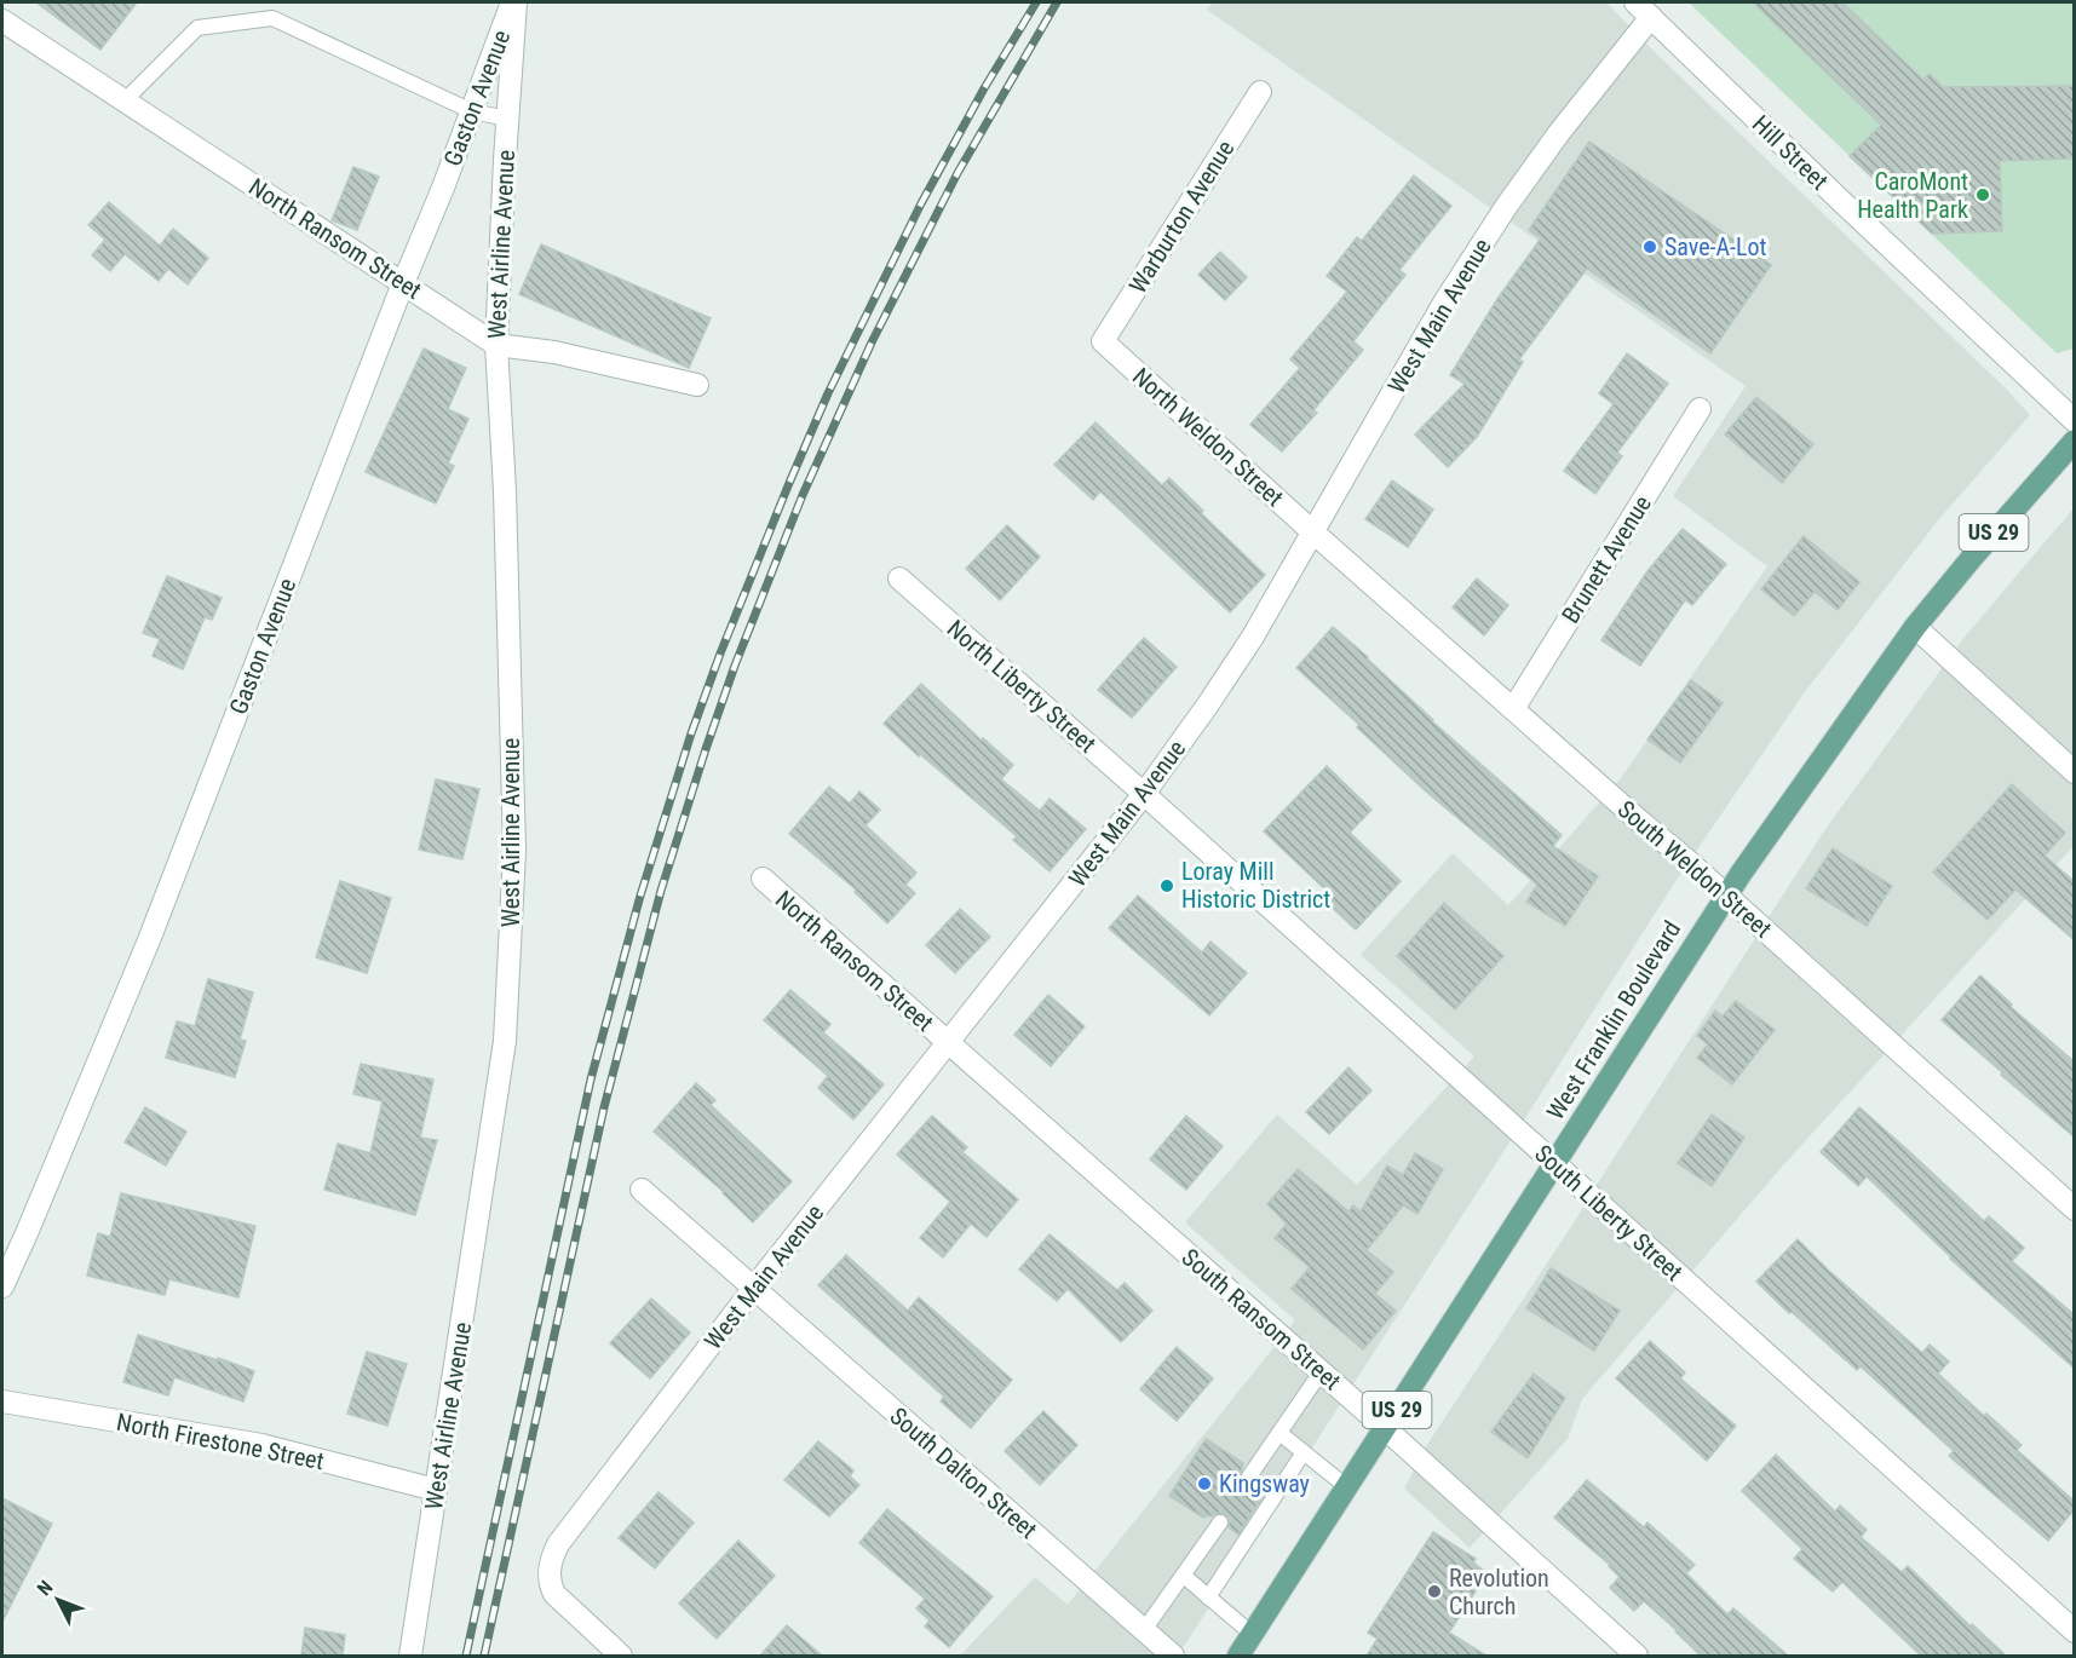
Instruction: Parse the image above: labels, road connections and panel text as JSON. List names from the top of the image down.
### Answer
{
  "streets": {
    "main road": ["US 29", "West Franklin Boulevard"],
    "street": [
      "Gaston Avenue",
      "Hill Street",
      "Warburton Avenue",
      "North Ransom Street",
      "West Airline Avenue",
      "West Main Avenue",
      "North Weldon Street",
      "Brunett Avenue",
      "North Liberty Street",
      "South Weldon Street",
      "South Liberty Street",
      "South Ransom Street",
      "North Firestone Street",
      "South Dalton Street"
    ]
  },
  "crossings": [
    ["Gaston Avenue", "North Ransom Street"],
    ["Gaston Avenue", "West Airline Avenue"],
    ["Hill Street", "West Main Avenue"],
    ["Warburton Avenue", "North Weldon Street"],
    ["North Ransom Street", "West Airline Avenue"],
    ["North Ransom Street", "West Main Avenue"],
    ["North Ransom Street", "South Ransom Street"],
    ["West Airline Avenue", "North Firestone Street"],
    ["West Main Avenue", "North Weldon Street"],
    ["West Main Avenue", "North Liberty Street"],
    ["West Main Avenue", "South Weldon Street"],
    ["West Main Avenue", "South Liberty Street"],
    ["West Main Avenue", "South Ransom Street"],
    ["West Main Avenue", "South Dalton Street"],
    ["North Weldon Street", "South Weldon Street"],
    ["Brunett Avenue", "South Weldon Street"],
    ["North Liberty Street", "South Liberty Street"],
    ["South Weldon Street", "West Franklin Boulevard"],
    ["West Franklin Boulevard", "South Liberty Street"],
    ["West Franklin Boulevard", "South Ransom Street"]
  ],
  "places": [
    "CaroMont Health Park",
    "Save-A-Lot",
    "Loray Mill Historic District",
    "Kingsway",
    "Revolution Church"
  ],
  "north": "top left"
}
